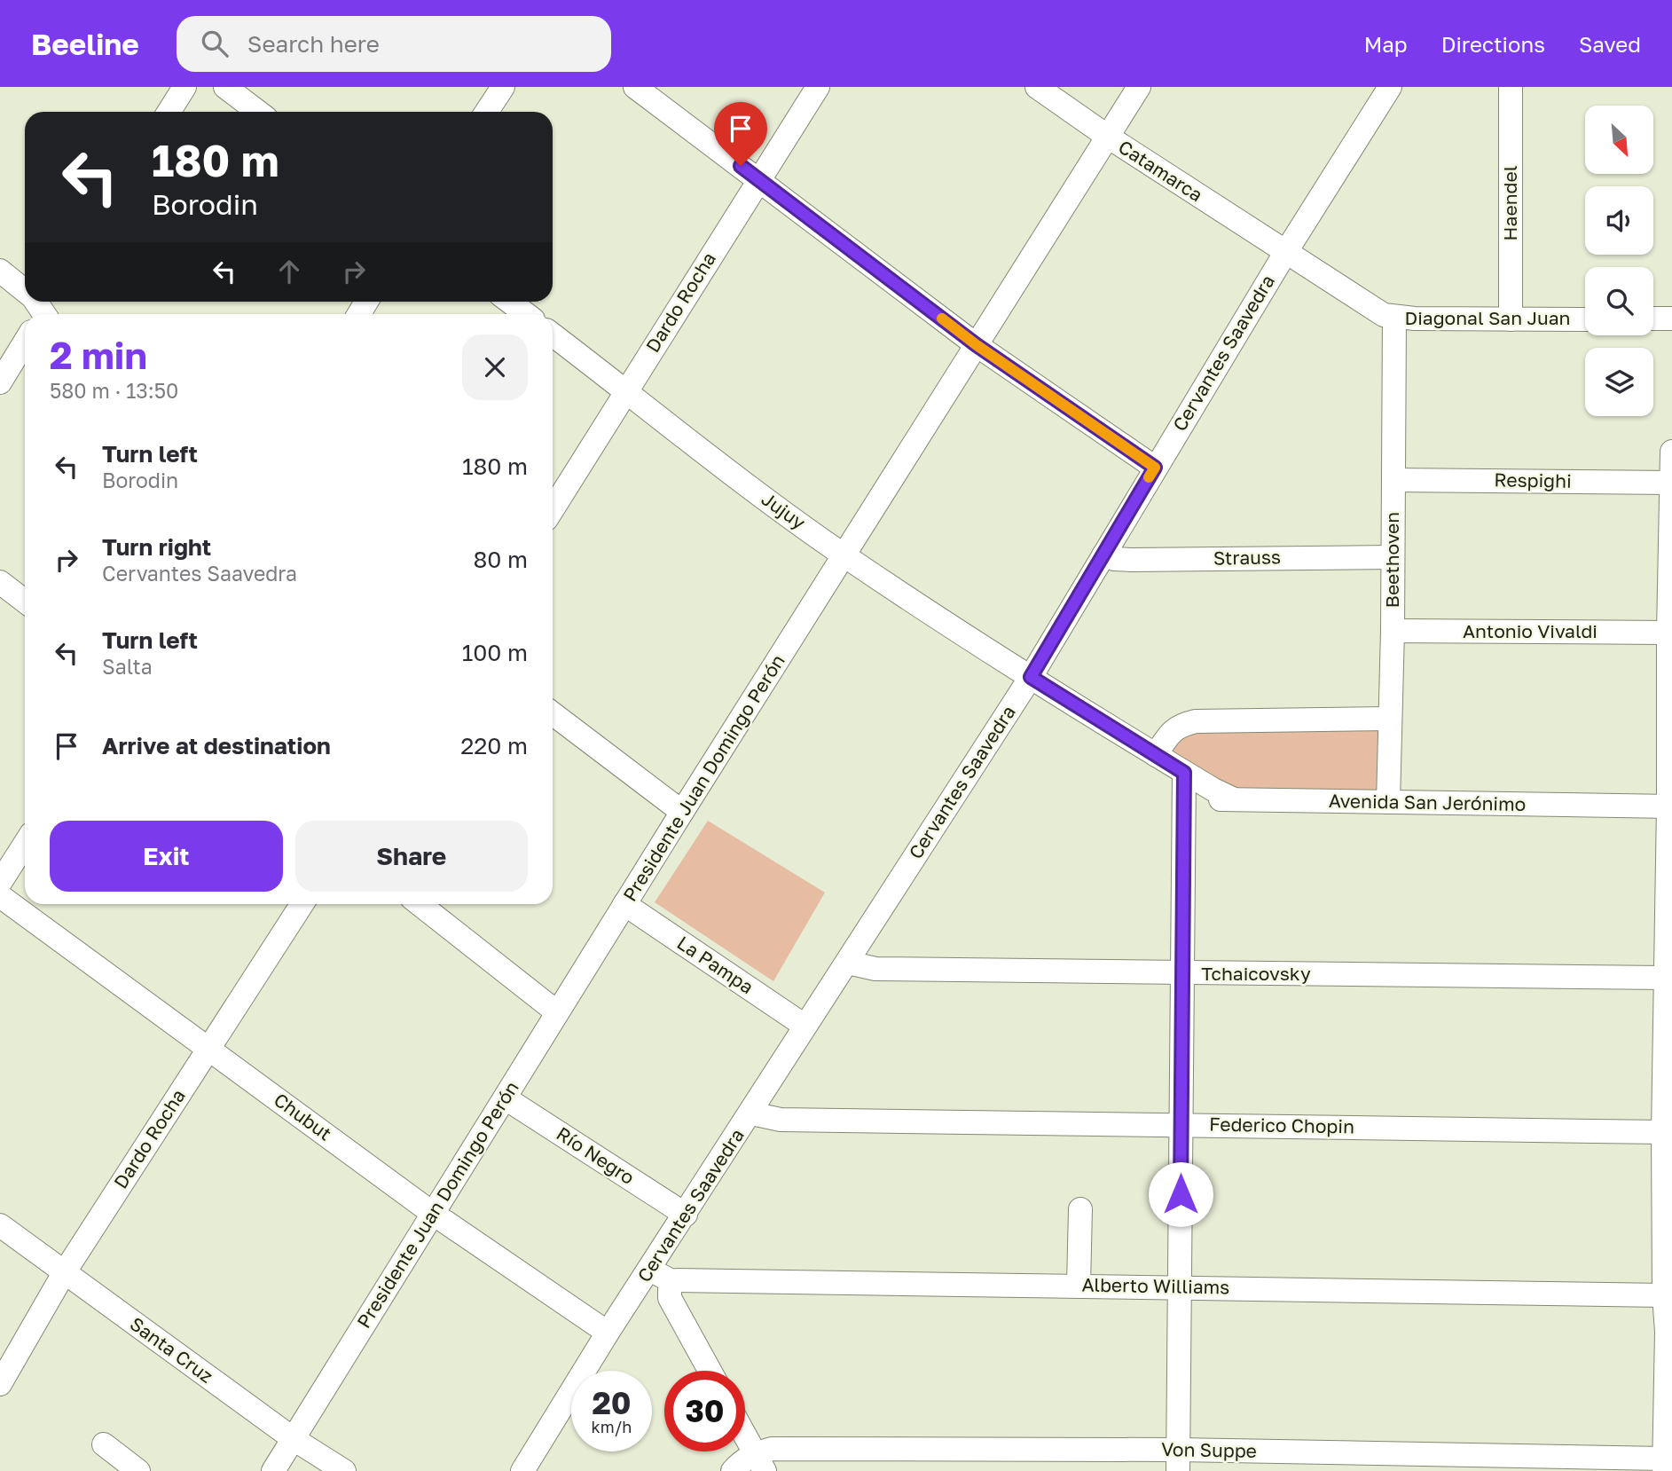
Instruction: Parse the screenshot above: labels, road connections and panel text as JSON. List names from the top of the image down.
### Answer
{
  "streets": {
    "street": [
      "Catamarca",
      "Haendel",
      "Dardo Rocha",
      "Diagonal San Juan",
      "Cervantes Saavedra",
      "Respighi",
      "Jujuy",
      "Strauss",
      "Beethoven",
      "Antonio Vivaldi",
      "Presidente Juan Domingo Perón",
      "Avenida San Jerónimo",
      "La Pampa",
      "Tchaicovsky",
      "Chubut",
      "Federico Chopin",
      "Río Negro",
      "Alberto Williams",
      "Santa Cruz",
      "Von Suppe"
    ]
  },
  "crossings": [
    ["Catamarca", "Diagonal San Juan"],
    ["Catamarca", "Cervantes Saavedra"],
    ["Catamarca", "Presidente Juan Domingo Perón"],
    ["Haendel", "Diagonal San Juan"],
    ["Dardo Rocha", "Jujuy"],
    ["Dardo Rocha", "Chubut"],
    ["Dardo Rocha", "Santa Cruz"],
    ["Diagonal San Juan", "Cervantes Saavedra"],
    ["Diagonal San Juan", "Beethoven"],
    ["Cervantes Saavedra", "Jujuy"],
    ["Cervantes Saavedra", "Strauss"],
    ["Cervantes Saavedra", "La Pampa"],
    ["Cervantes Saavedra", "Tchaicovsky"],
    ["Cervantes Saavedra", "Chubut"],
    ["Cervantes Saavedra", "Federico Chopin"],
    ["Cervantes Saavedra", "Río Negro"],
    ["Cervantes Saavedra", "Alberto Williams"],
    ["Respighi", "Beethoven"],
    ["Jujuy", "Presidente Juan Domingo Perón"],
    ["Jujuy", "Avenida San Jerónimo"],
    ["Strauss", "Beethoven"],
    ["Beethoven", "Antonio Vivaldi"],
    ["Beethoven", "Avenida San Jerónimo"],
    ["Presidente Juan Domingo Perón", "La Pampa"],
    ["Presidente Juan Domingo Perón", "Chubut"],
    ["Presidente Juan Domingo Perón", "Río Negro"],
    ["Presidente Juan Domingo Perón", "Santa Cruz"]
  ],
  "north": "bottom right",
  "page": {
    "header": "Beeline",
    "search": "Search here",
    "nav": ["Map", "Directions", "Saved"],
    "turn": ["180 m", "Borodin"],
    "heading": ["2 min", "580 m · 13:50"],
    "list": [
      {
        "name": "Turn left",
        "note": "Borodin",
        "value": "180 m"
      },
      {
        "name": "Turn right",
        "note": "Cervantes Saavedra",
        "value": "80 m"
      },
      {
        "name": "Turn left",
        "note": "Salta",
        "value": "100 m"
      },
      {
        "name": "Arrive at destination",
        "value": "220 m"
      }
    ],
    "buttons": ["Exit", "Share"],
    "speed": "20 km/h",
    "limit": "30"
  }
}
